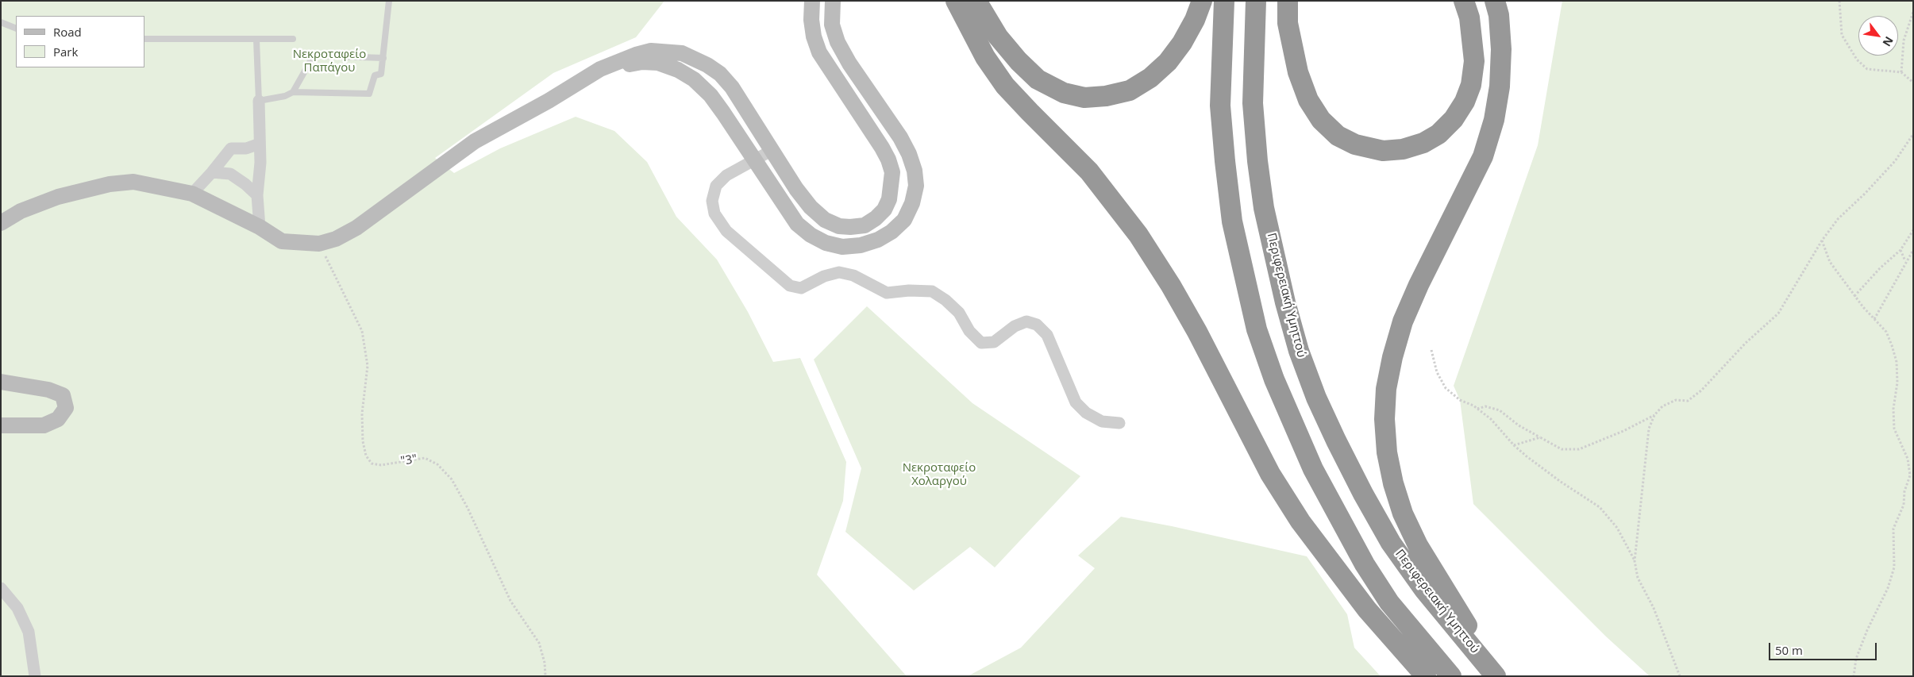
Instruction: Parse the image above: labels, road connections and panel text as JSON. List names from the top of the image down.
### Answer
{
  "streets": {
    "highway": ["Περιφερειακή Υμηττού"],
    "path": ["\"3\""]
  },
  "parks": ["Νεκροταφείο Παπάγου", "Νεκροταφείο Χολαργού"],
  "legend": ["Road", "Park"],
  "scale_bar": "50 m",
  "north": "bottom right"
}
